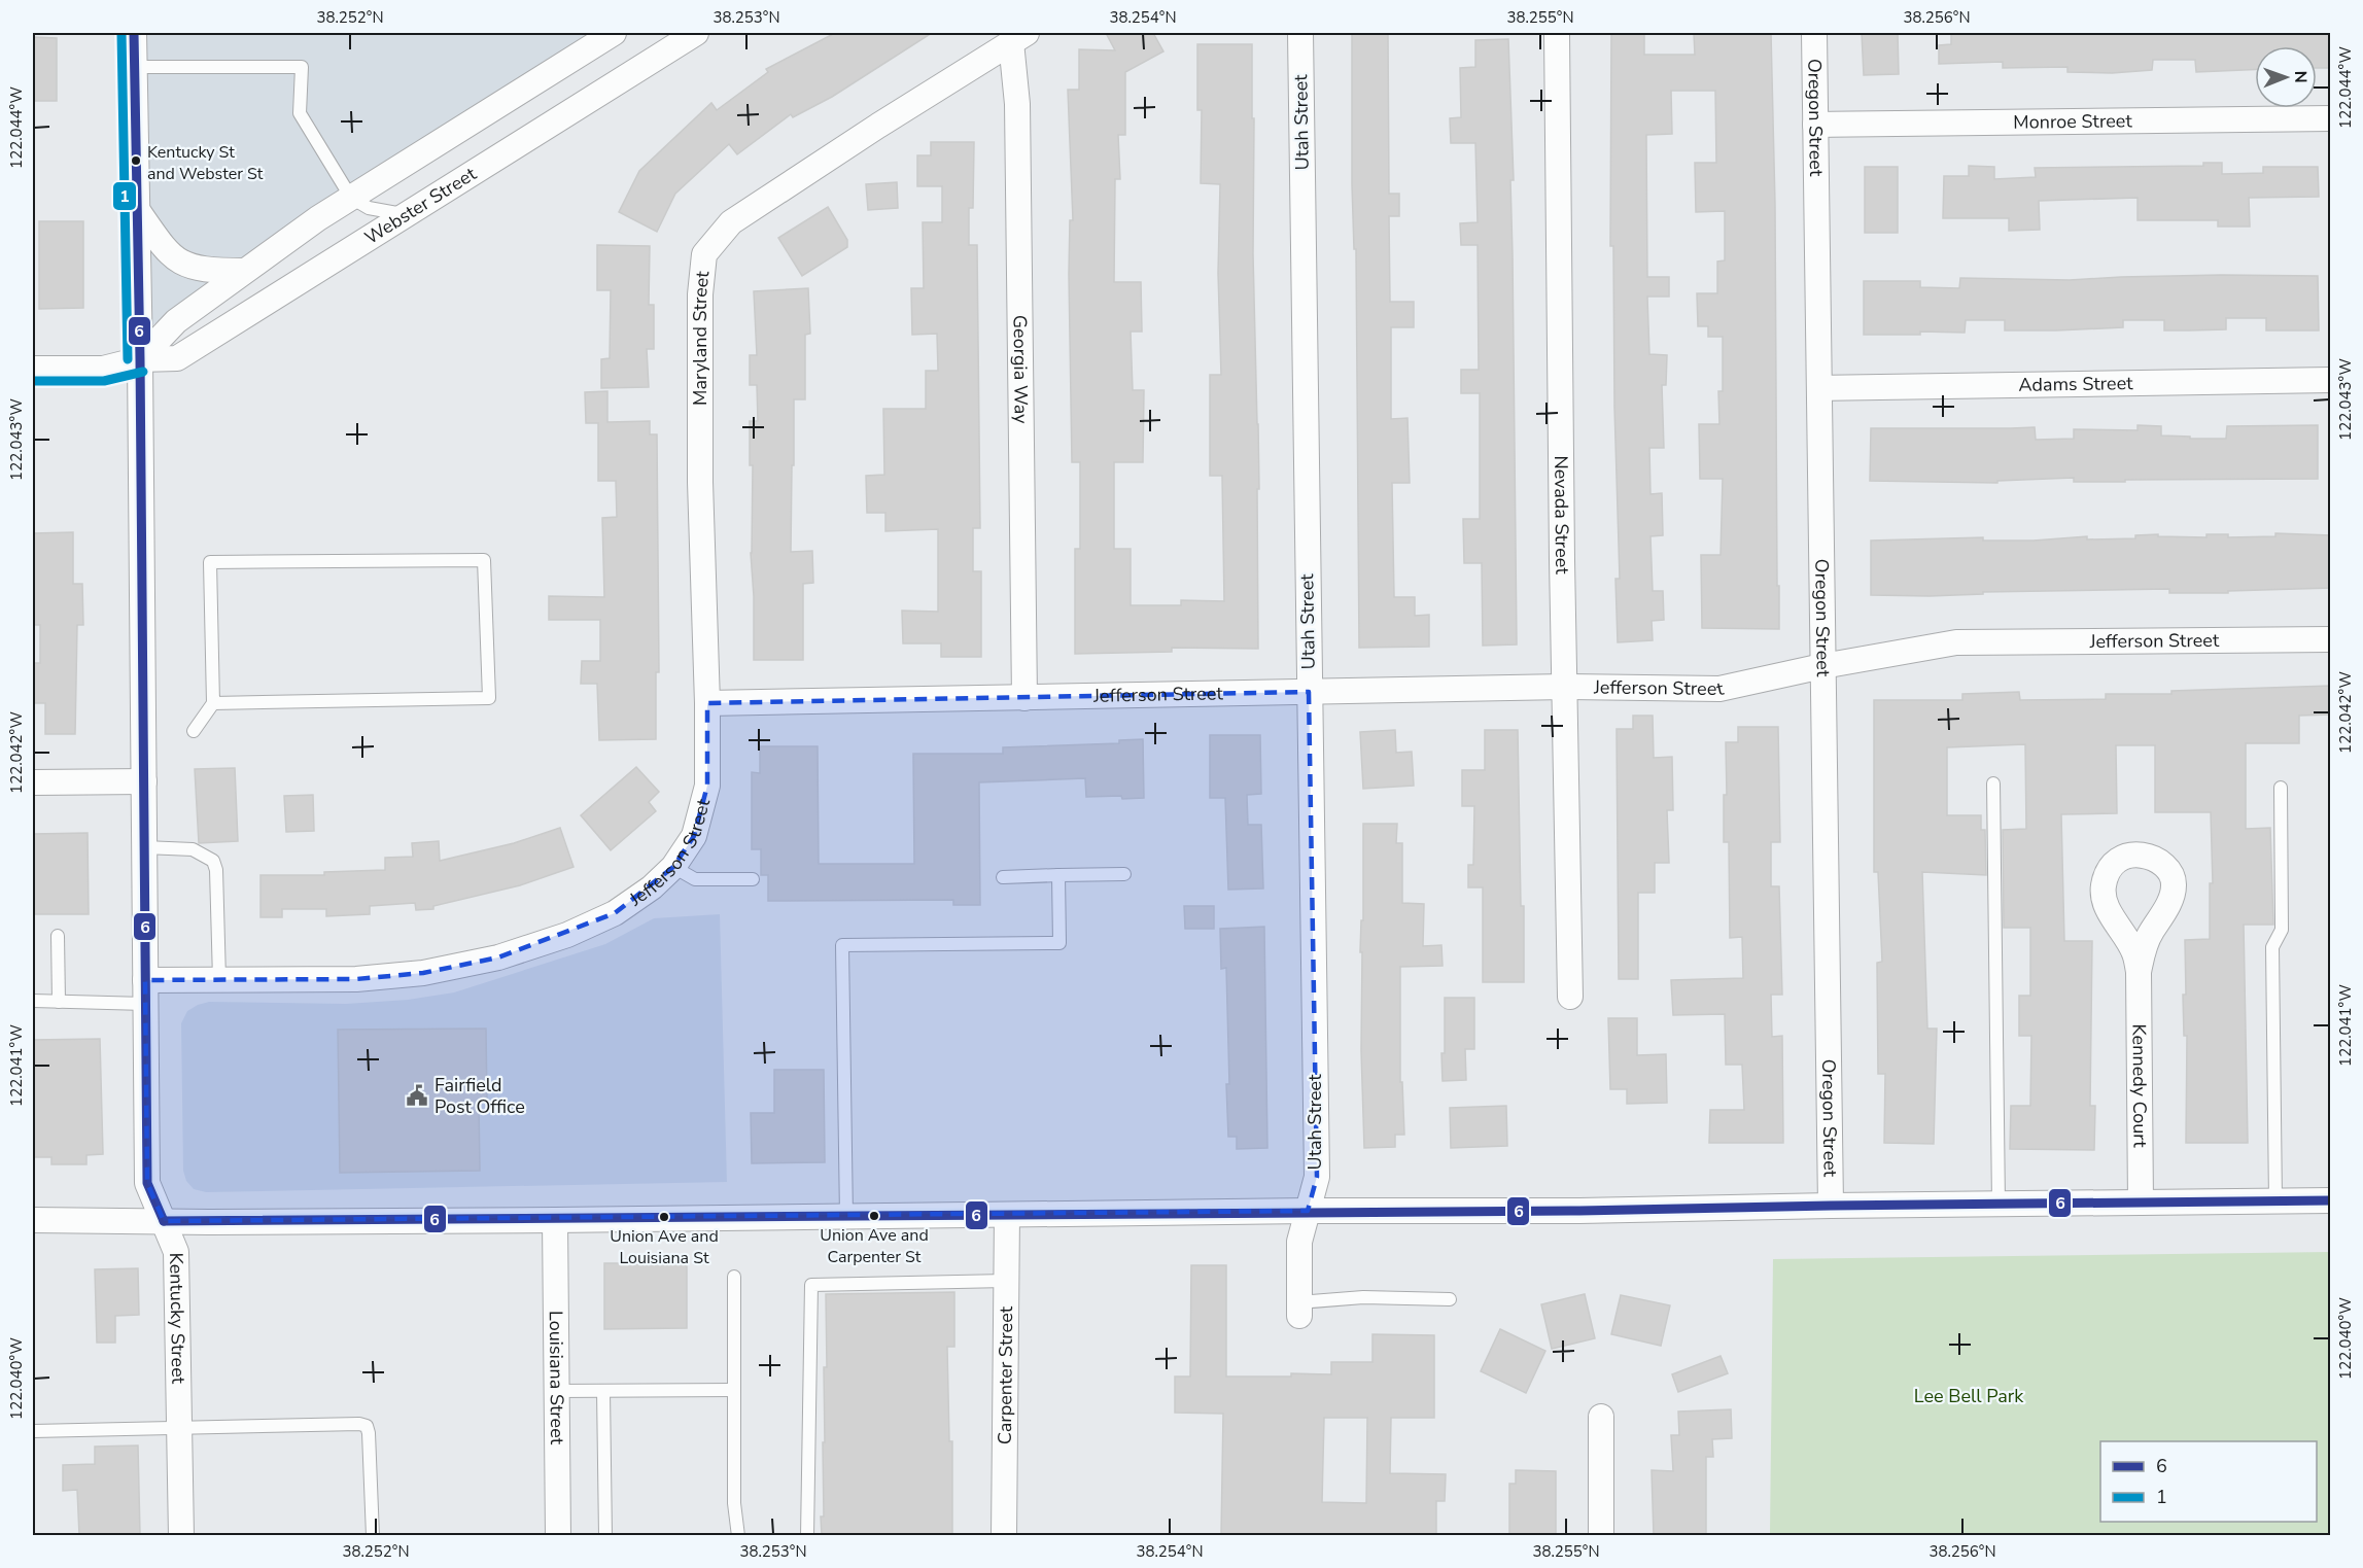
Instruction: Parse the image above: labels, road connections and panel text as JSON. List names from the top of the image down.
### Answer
{
  "streets": {
    "street": [
      "Oregon Street",
      "Monroe Street",
      "Utah Street",
      "Webster Street",
      "Maryland Street",
      "Georgia Way",
      "Adams Street",
      "Nevada Street",
      "Jefferson Street",
      "Kennedy Court",
      "Kentucky Street",
      "Carpenter Street",
      "Louisiana Street"
    ]
  },
  "crossings": [
    ["Oregon Street", "Monroe Street"],
    ["Oregon Street", "Adams Street"],
    ["Oregon Street", "Jefferson Street"],
    ["Utah Street", "Jefferson Street"],
    ["Webster Street", "Kentucky Street"],
    ["Maryland Street", "Georgia Way"],
    ["Maryland Street", "Jefferson Street"],
    ["Georgia Way", "Jefferson Street"],
    ["Nevada Street", "Jefferson Street"],
    ["Jefferson Street", "Kentucky Street"]
  ],
  "parks": ["Lee Bell Park"],
  "places": {
    "other": ["Kentucky St and Webster St", "Union Ave and Carpenter St", "Union Ave and Louisiana St"],
    "public building": ["Fairfield Post Office"]
  },
  "lines": ["transit line 6", "transit line 1"],
  "legend": ["6", "1"],
  "north": "right",
  "coordinates": [
    "38.252°N",
    "38.253°N",
    "38.254°N",
    "38.255°N",
    "38.256°N",
    "122.044°W",
    "122.043°W",
    "122.042°W",
    "122.041°W",
    "122.040°W"
  ]
}
